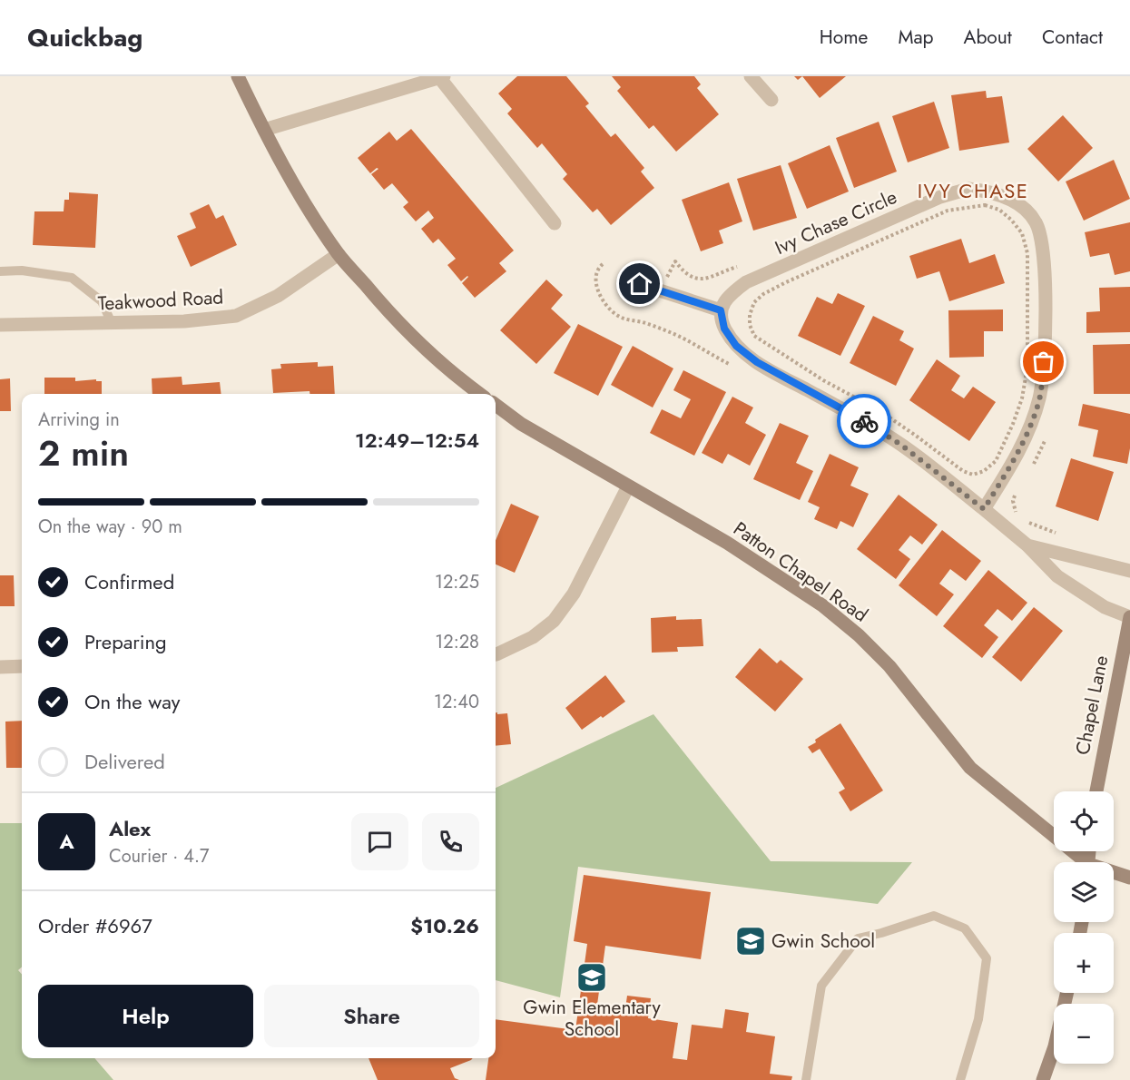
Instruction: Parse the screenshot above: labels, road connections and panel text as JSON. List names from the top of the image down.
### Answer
{
  "streets": {
    "street": [
      "Ivy Chase Circle",
      "Teakwood Road",
      "Patton Chapel Road",
      "Chapel Lane"
    ]
  },
  "districts": ["IVY CHASE"],
  "places": {
    "school or university": ["Gwin School", "Gwin Elementary School"]
  },
  "page": {
    "header": "Quickbag",
    "nav": [
      "Home",
      "Map",
      "About",
      "Contact"
    ],
    "heading": ["2 min", "Arriving in", "12:49–12:54"],
    "panel": [
      "Alex",
      "Courier · 4.7",
      "Order #6967",
      "$10.26"
    ],
    "bar": "On the way · 90 m",
    "list": [
      ["Confirmed", "12:25"],
      ["Preparing", "12:28"],
      ["On the way", "12:40"],
      "Delivered"
    ],
    "map_buttons": ["+", "−"],
    "round": "A",
    "buttons": ["Help", "Share"]
  }
}
